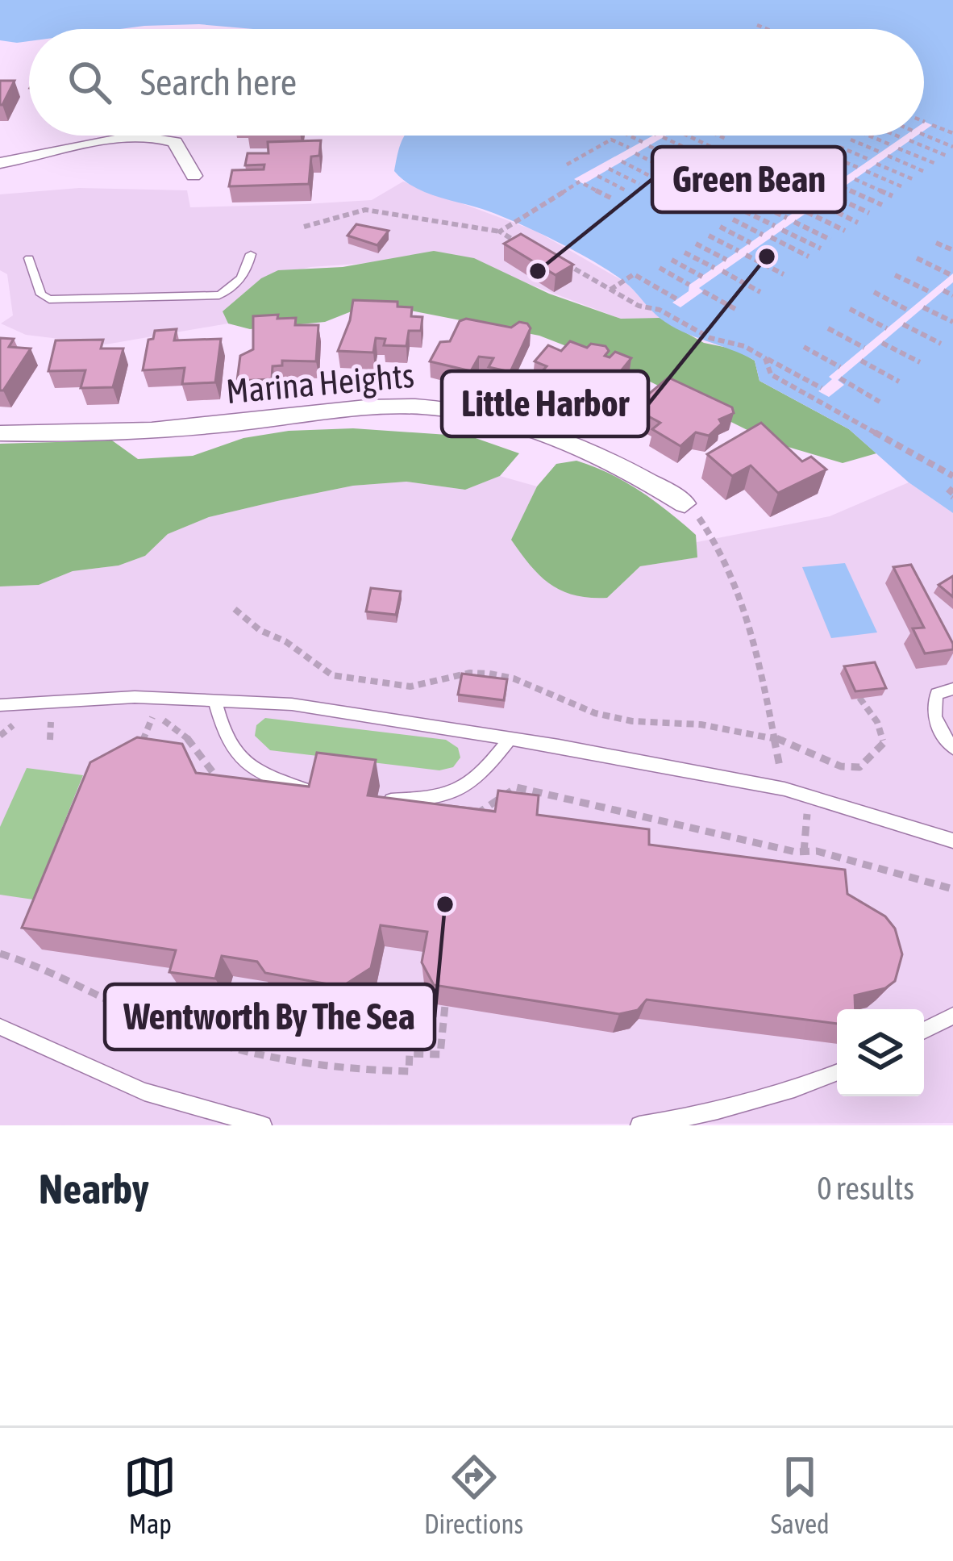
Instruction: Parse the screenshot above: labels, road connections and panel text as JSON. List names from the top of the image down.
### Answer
{
  "streets": {
    "street": ["Marina Heights"]
  },
  "places": ["Little Harbor", "Green Bean", "Wentworth By The Sea"],
  "page": {
    "search": "Search here",
    "heading": ["Nearby", "0 results"],
    "nav": ["Map", "Directions", "Saved"]
  }
}
